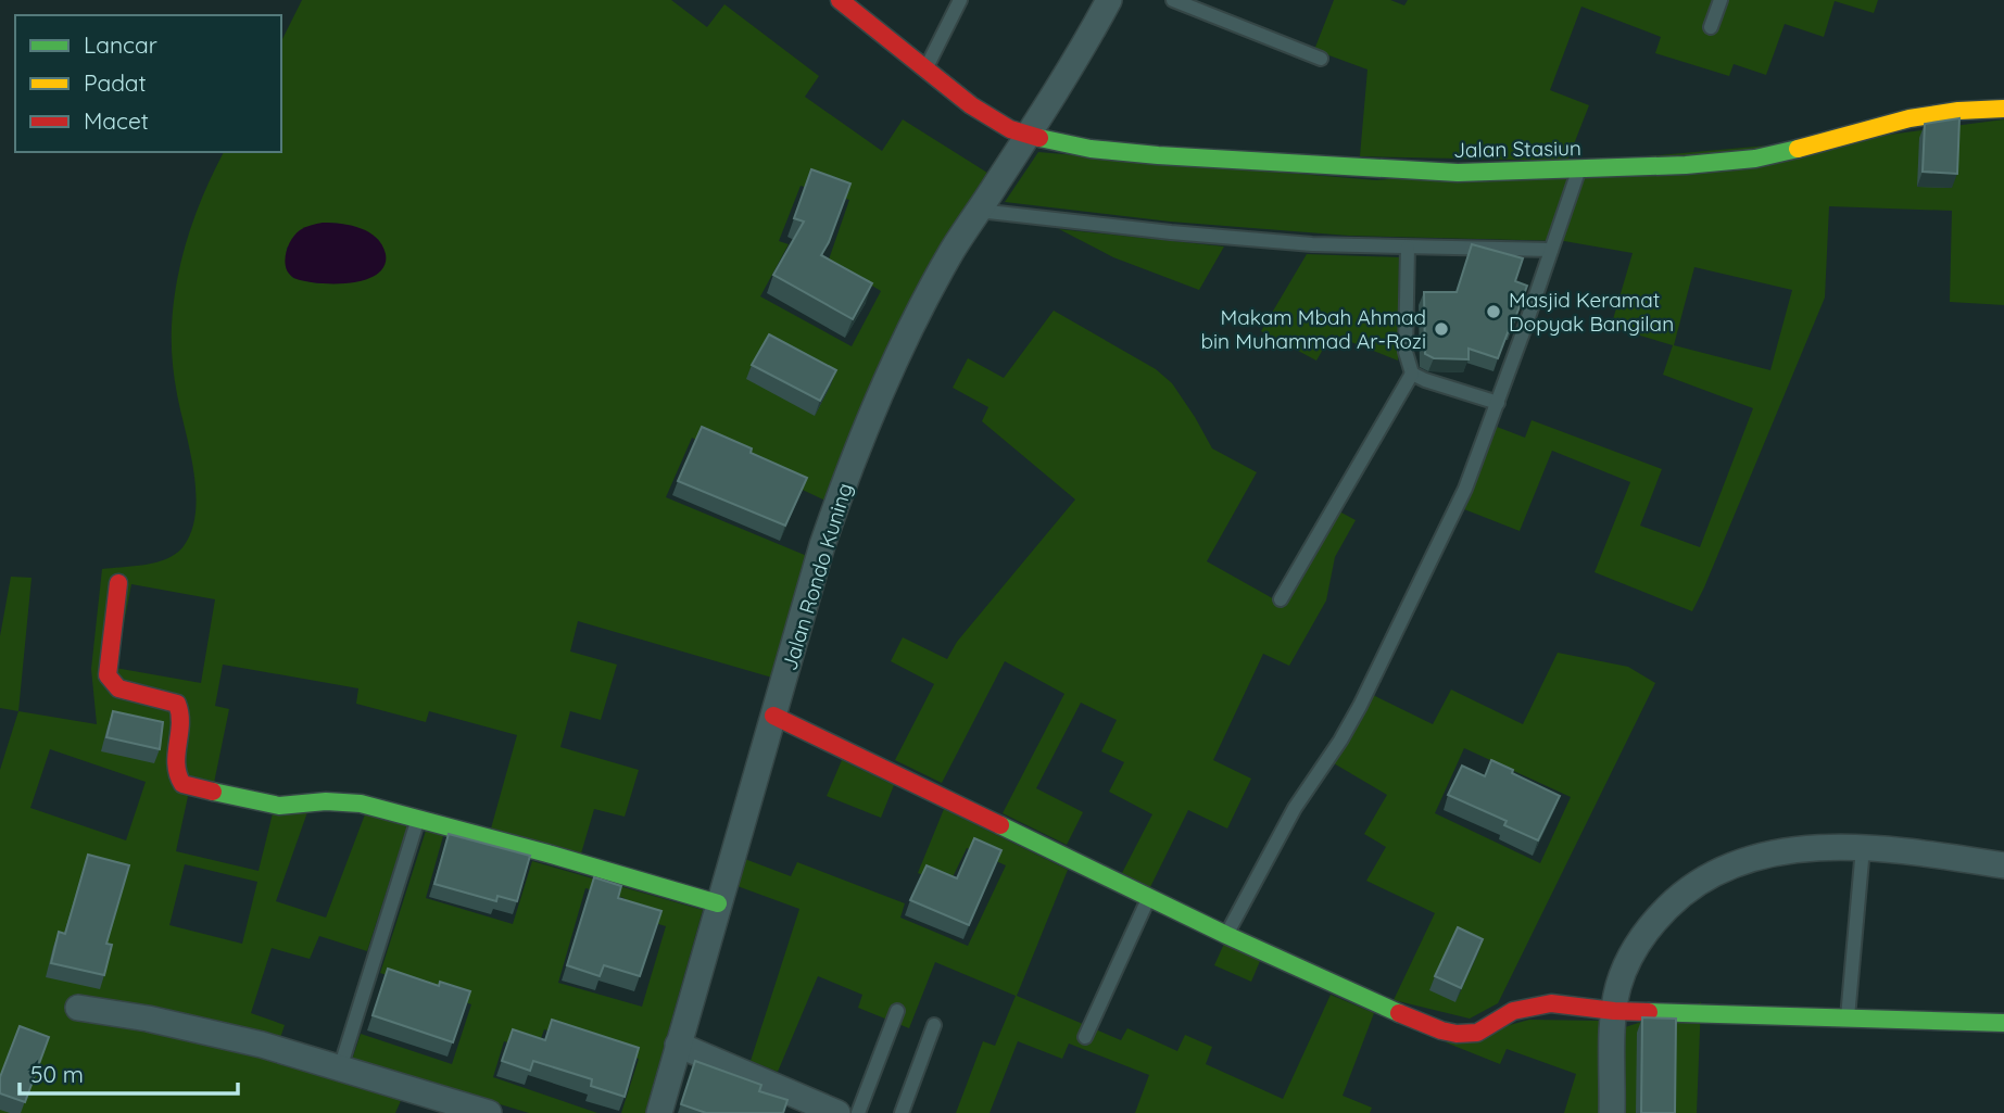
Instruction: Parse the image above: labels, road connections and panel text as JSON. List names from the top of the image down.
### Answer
{
  "streets": {
    "street": ["Jalan Stasiun", "Jalan Rondo Kuning"]
  },
  "crossings": [
    ["Jalan Stasiun", "Jalan Rondo Kuning"]
  ],
  "places": ["Masjid Keramat Dopyak Bangilan", "Makam Mbah Ahmad bin Muhammad Ar-Rozi"],
  "legend": ["Lancar", "Padat", "Macet"],
  "scale_bar": "50 m"
}
